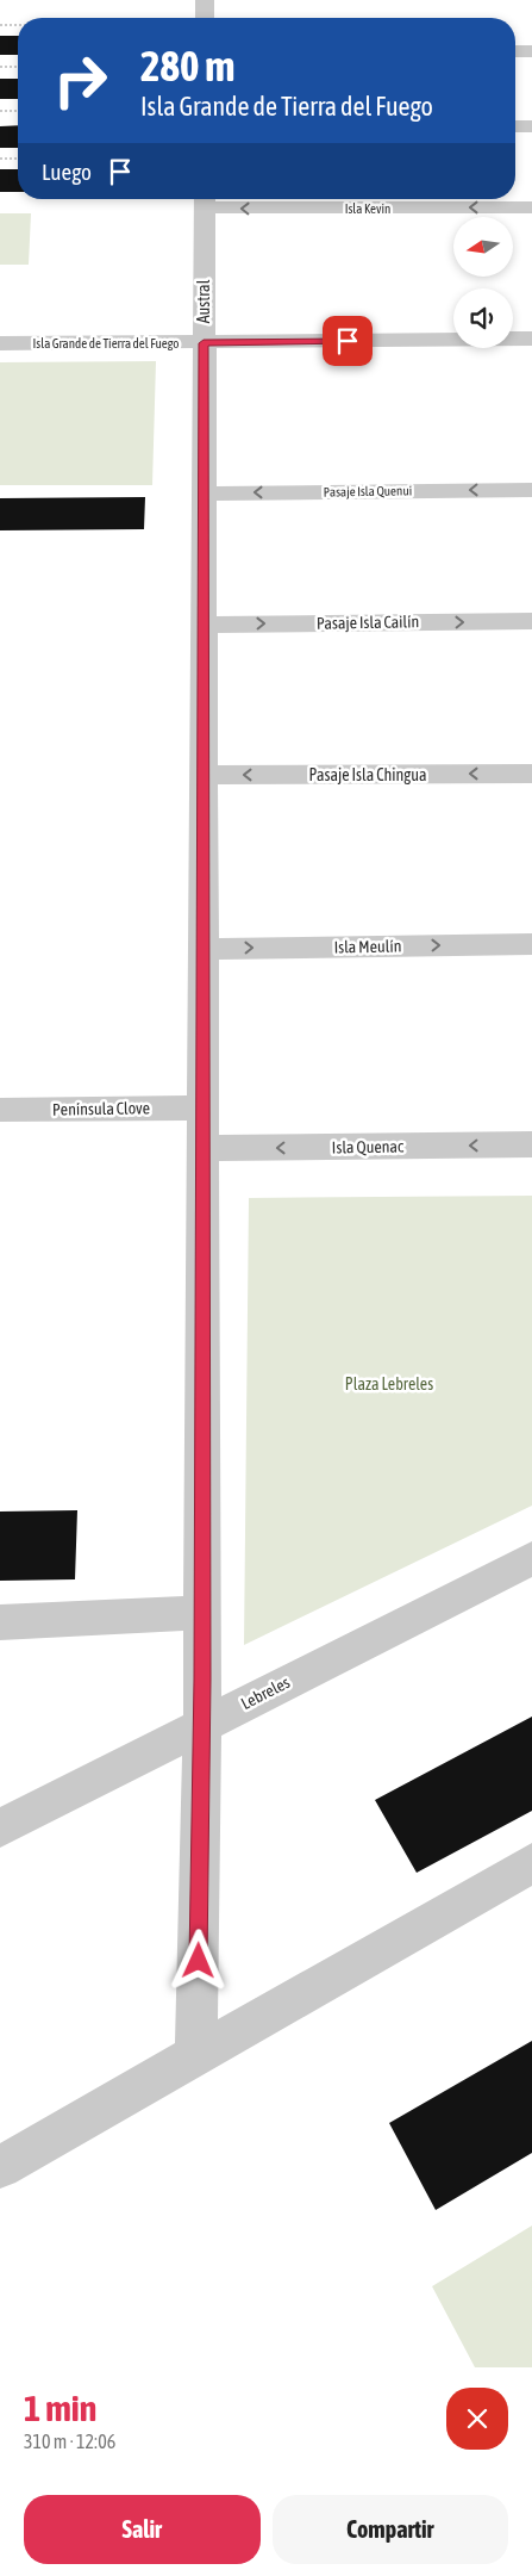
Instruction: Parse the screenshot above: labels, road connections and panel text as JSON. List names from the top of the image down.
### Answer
{
  "streets": {
    "street": [
      "Isla Kevin",
      "Austral",
      "Isla Grande de Tierra del Fuego",
      "Pasaje Isla Quenui",
      "Pasaje Isla Cailín",
      "Pasaje Isla Chingua",
      "Isla Meulín",
      "Península Clove",
      "Isla Quenac",
      "Lebreles"
    ]
  },
  "crossings": [
    ["Isla Kevin", "Austral"],
    ["Austral", "Isla Grande de Tierra del Fuego"],
    ["Austral", "Pasaje Isla Quenui"],
    ["Austral", "Pasaje Isla Cailín"],
    ["Austral", "Pasaje Isla Chingua"],
    ["Austral", "Isla Meulín"],
    ["Austral", "Península Clove"],
    ["Austral", "Isla Quenac"],
    ["Austral", "Lebreles"]
  ],
  "one_way": [
    "Isla Kevin",
    "Pasaje Isla Quenui",
    "Pasaje Isla Cailín",
    "Pasaje Isla Chingua",
    "Isla Meulín",
    "Isla Quenac"
  ],
  "parks": ["Plaza Lebreles"],
  "north": "left",
  "page": {
    "turn": ["280 m", "Isla Grande de Tierra del Fuego"],
    "then": "Luego",
    "heading": ["1 min", "310 m · 12:06"],
    "buttons": ["Salir", "Compartir"]
  }
}
